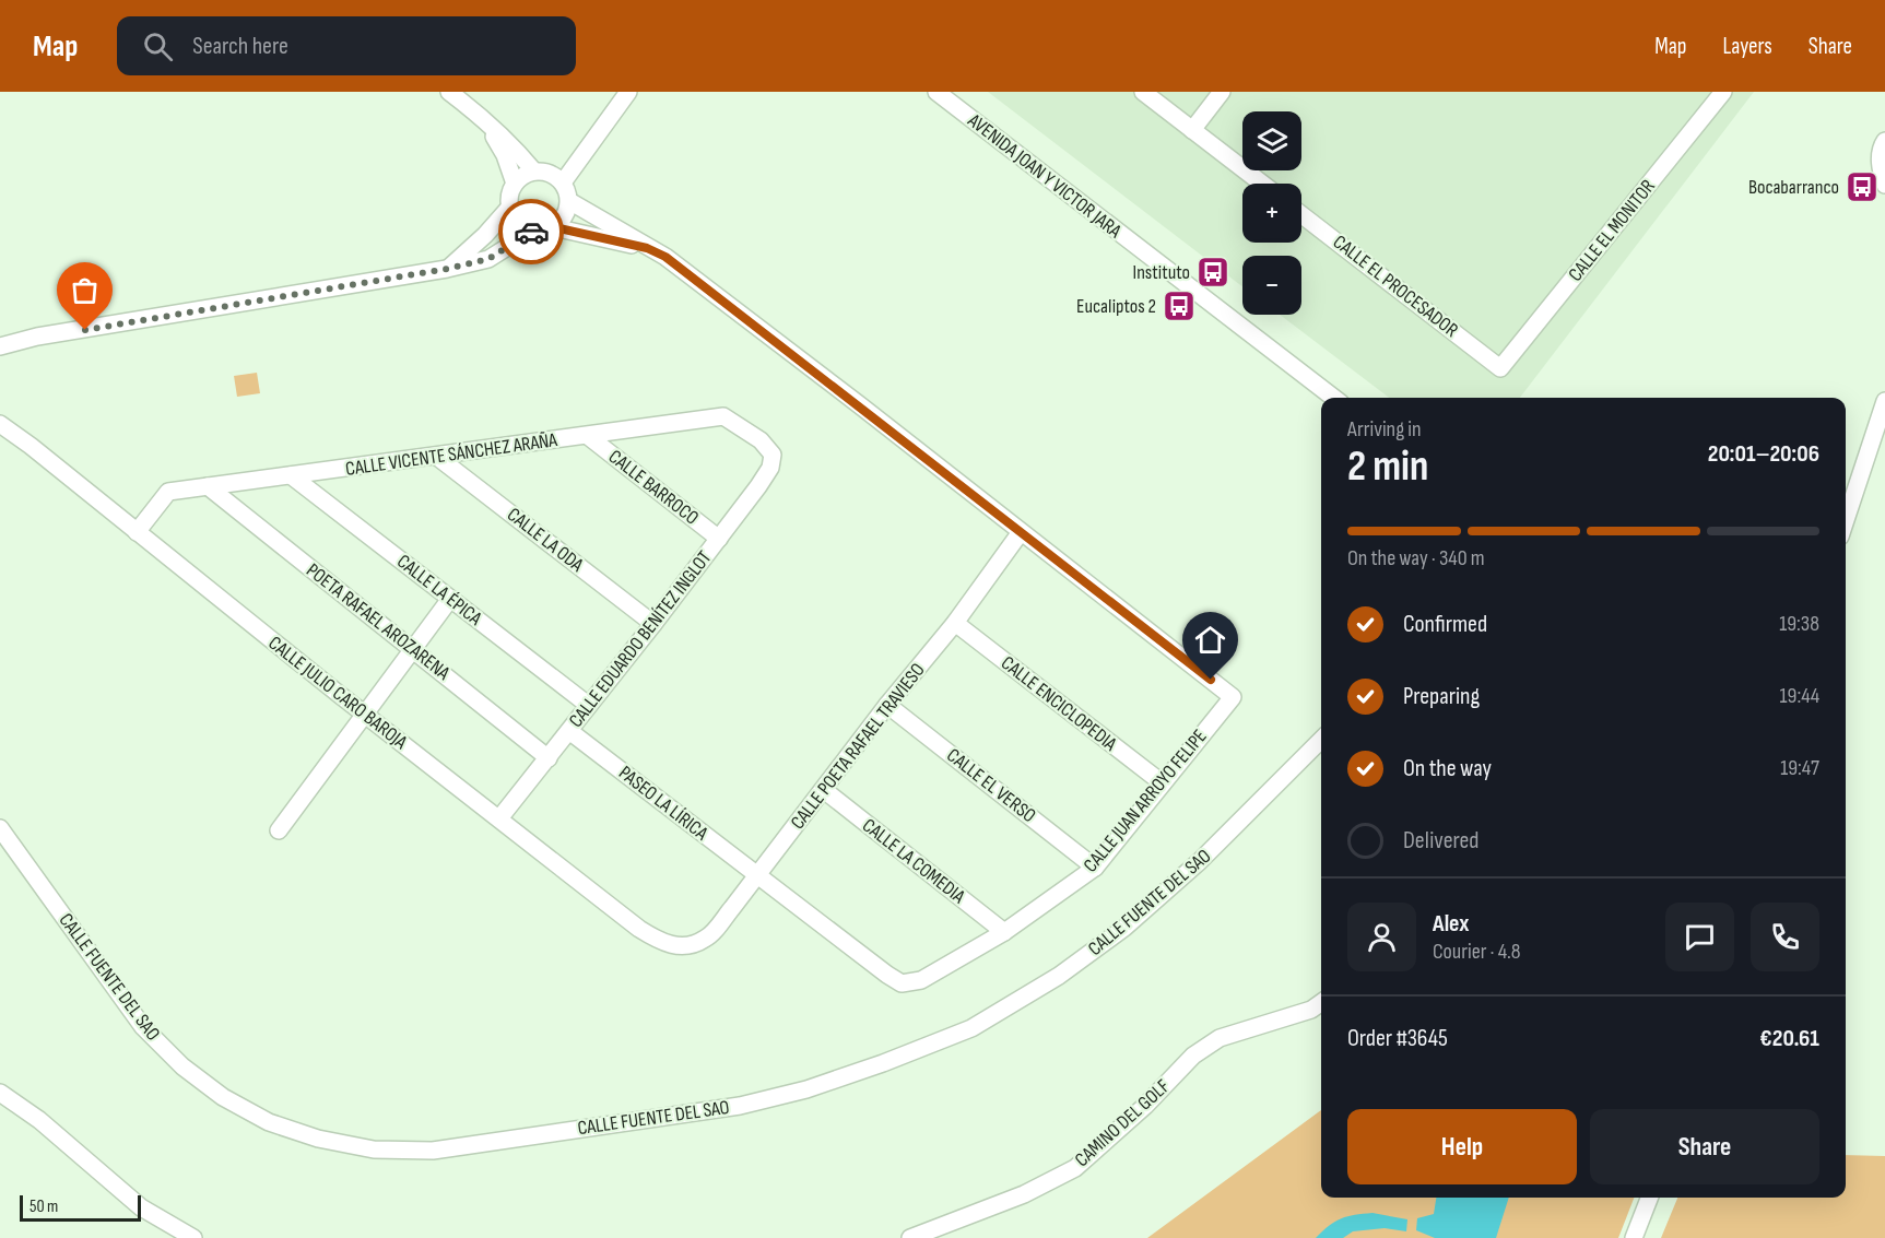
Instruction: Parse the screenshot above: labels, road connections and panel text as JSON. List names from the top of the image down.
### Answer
{
  "streets": {
    "street": [
      "AVENIDA JOAN Y VICTOR JARA",
      "CALLE EL MONITOR",
      "CALLE EL PROCESADOR",
      "CALLE VICENTE SÁNCHEZ ARAÑA",
      "CALLE BARROCO",
      "CALLE LA ODA",
      "CALLE LA ÉPICA",
      "POETA RAFAEL AROZARENA",
      "CALLE EDUARDO BENÍTEZ INGLOT",
      "CALLE JULIO CARO BAROJA",
      "CALLE ENCICLOPEDIA",
      "CALLE POETA RAFAEL TRAVIESO",
      "CALLE EL VERSO",
      "CALLE JUAN ARROYO FELIPE",
      "PASEO LA LÍRICA",
      "CALLE LA COMEDIA",
      "CALLE FUENTE DEL SAO",
      "CAMINO DEL GOLF"
    ]
  },
  "crossings": [
    ["CALLE EL MONITOR", "CALLE EL PROCESADOR"],
    ["CALLE VICENTE SÁNCHEZ ARAÑA", "CALLE BARROCO"],
    ["CALLE VICENTE SÁNCHEZ ARAÑA", "CALLE LA ODA"],
    ["CALLE VICENTE SÁNCHEZ ARAÑA", "CALLE LA ÉPICA"],
    ["CALLE VICENTE SÁNCHEZ ARAÑA", "POETA RAFAEL AROZARENA"],
    ["CALLE VICENTE SÁNCHEZ ARAÑA", "CALLE EDUARDO BENÍTEZ INGLOT"],
    ["CALLE VICENTE SÁNCHEZ ARAÑA", "CALLE JULIO CARO BAROJA"],
    ["CALLE BARROCO", "CALLE EDUARDO BENÍTEZ INGLOT"],
    ["CALLE LA ODA", "CALLE EDUARDO BENÍTEZ INGLOT"],
    ["CALLE LA ÉPICA", "CALLE EDUARDO BENÍTEZ INGLOT"],
    ["POETA RAFAEL AROZARENA", "CALLE EDUARDO BENÍTEZ INGLOT"],
    ["CALLE EDUARDO BENÍTEZ INGLOT", "CALLE JULIO CARO BAROJA"],
    ["CALLE EDUARDO BENÍTEZ INGLOT", "PASEO LA LÍRICA"],
    ["CALLE JULIO CARO BAROJA", "CALLE POETA RAFAEL TRAVIESO"],
    ["CALLE ENCICLOPEDIA", "CALLE POETA RAFAEL TRAVIESO"],
    ["CALLE ENCICLOPEDIA", "CALLE JUAN ARROYO FELIPE"],
    ["CALLE POETA RAFAEL TRAVIESO", "CALLE EL VERSO"],
    ["CALLE POETA RAFAEL TRAVIESO", "CALLE JUAN ARROYO FELIPE"],
    ["CALLE POETA RAFAEL TRAVIESO", "PASEO LA LÍRICA"],
    ["CALLE POETA RAFAEL TRAVIESO", "CALLE LA COMEDIA"],
    ["CALLE EL VERSO", "CALLE JUAN ARROYO FELIPE"],
    ["CALLE JUAN ARROYO FELIPE", "PASEO LA LÍRICA"],
    ["CALLE JUAN ARROYO FELIPE", "CALLE LA COMEDIA"]
  ],
  "places": {
    "bus stop": ["Bocabarranco", "Instituto", "Eucaliptos 2"]
  },
  "scale_bar": "50 m",
  "page": {
    "header": "Map",
    "search": "Search here",
    "nav": ["Map", "Layers", "Share"],
    "map_buttons": ["+", "−"],
    "heading": ["2 min", "Arriving in", "20:01–20:06"],
    "panel": [
      "Alex",
      "Courier · 4.8",
      "Order #3645",
      "€20.61"
    ],
    "bar": "On the way · 340 m",
    "list": [
      ["Confirmed", "19:38"],
      ["Preparing", "19:44"],
      ["On the way", "19:47"],
      "Delivered"
    ],
    "buttons": ["Help", "Share"],
    "scale": "50 m"
  }
}
